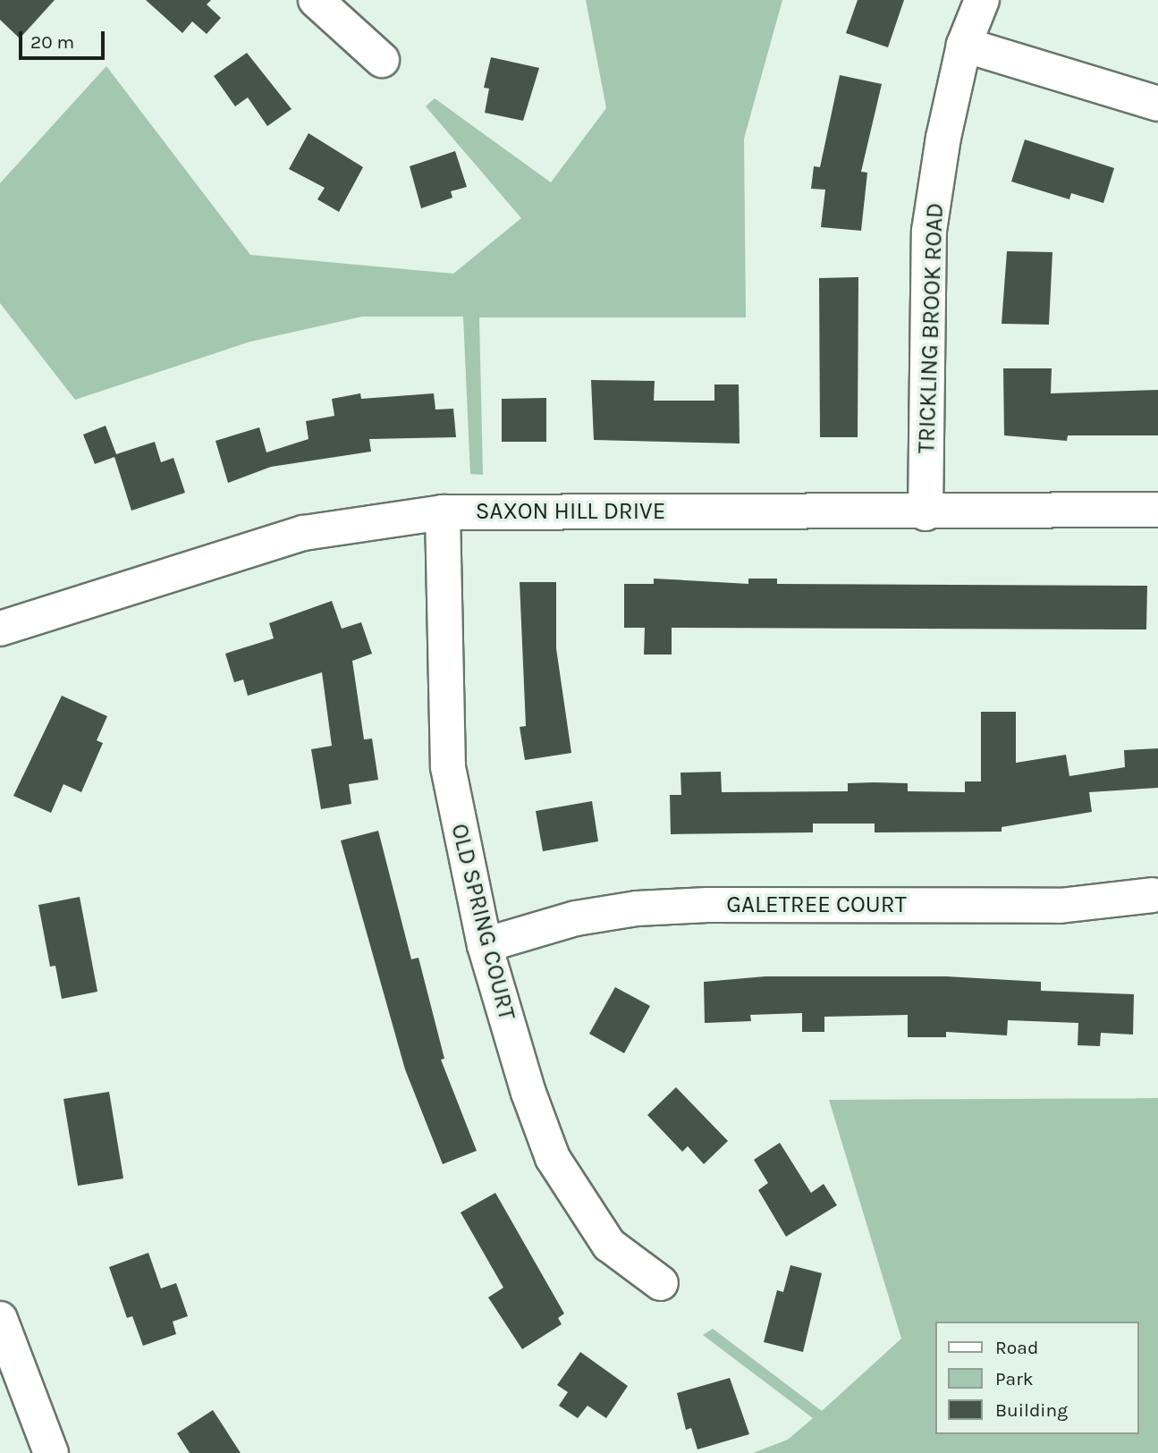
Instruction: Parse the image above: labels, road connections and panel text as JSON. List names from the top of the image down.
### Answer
{
  "streets": {
    "street": [
      "TRICKLING BROOK ROAD",
      "SAXON HILL DRIVE",
      "GALETREE COURT",
      "OLD SPRING COURT"
    ]
  },
  "crossings": [
    ["TRICKLING BROOK ROAD", "SAXON HILL DRIVE"],
    ["SAXON HILL DRIVE", "OLD SPRING COURT"],
    ["GALETREE COURT", "OLD SPRING COURT"]
  ],
  "legend": ["Road", "Park", "Building"],
  "scale_bar": "20 m"
}
